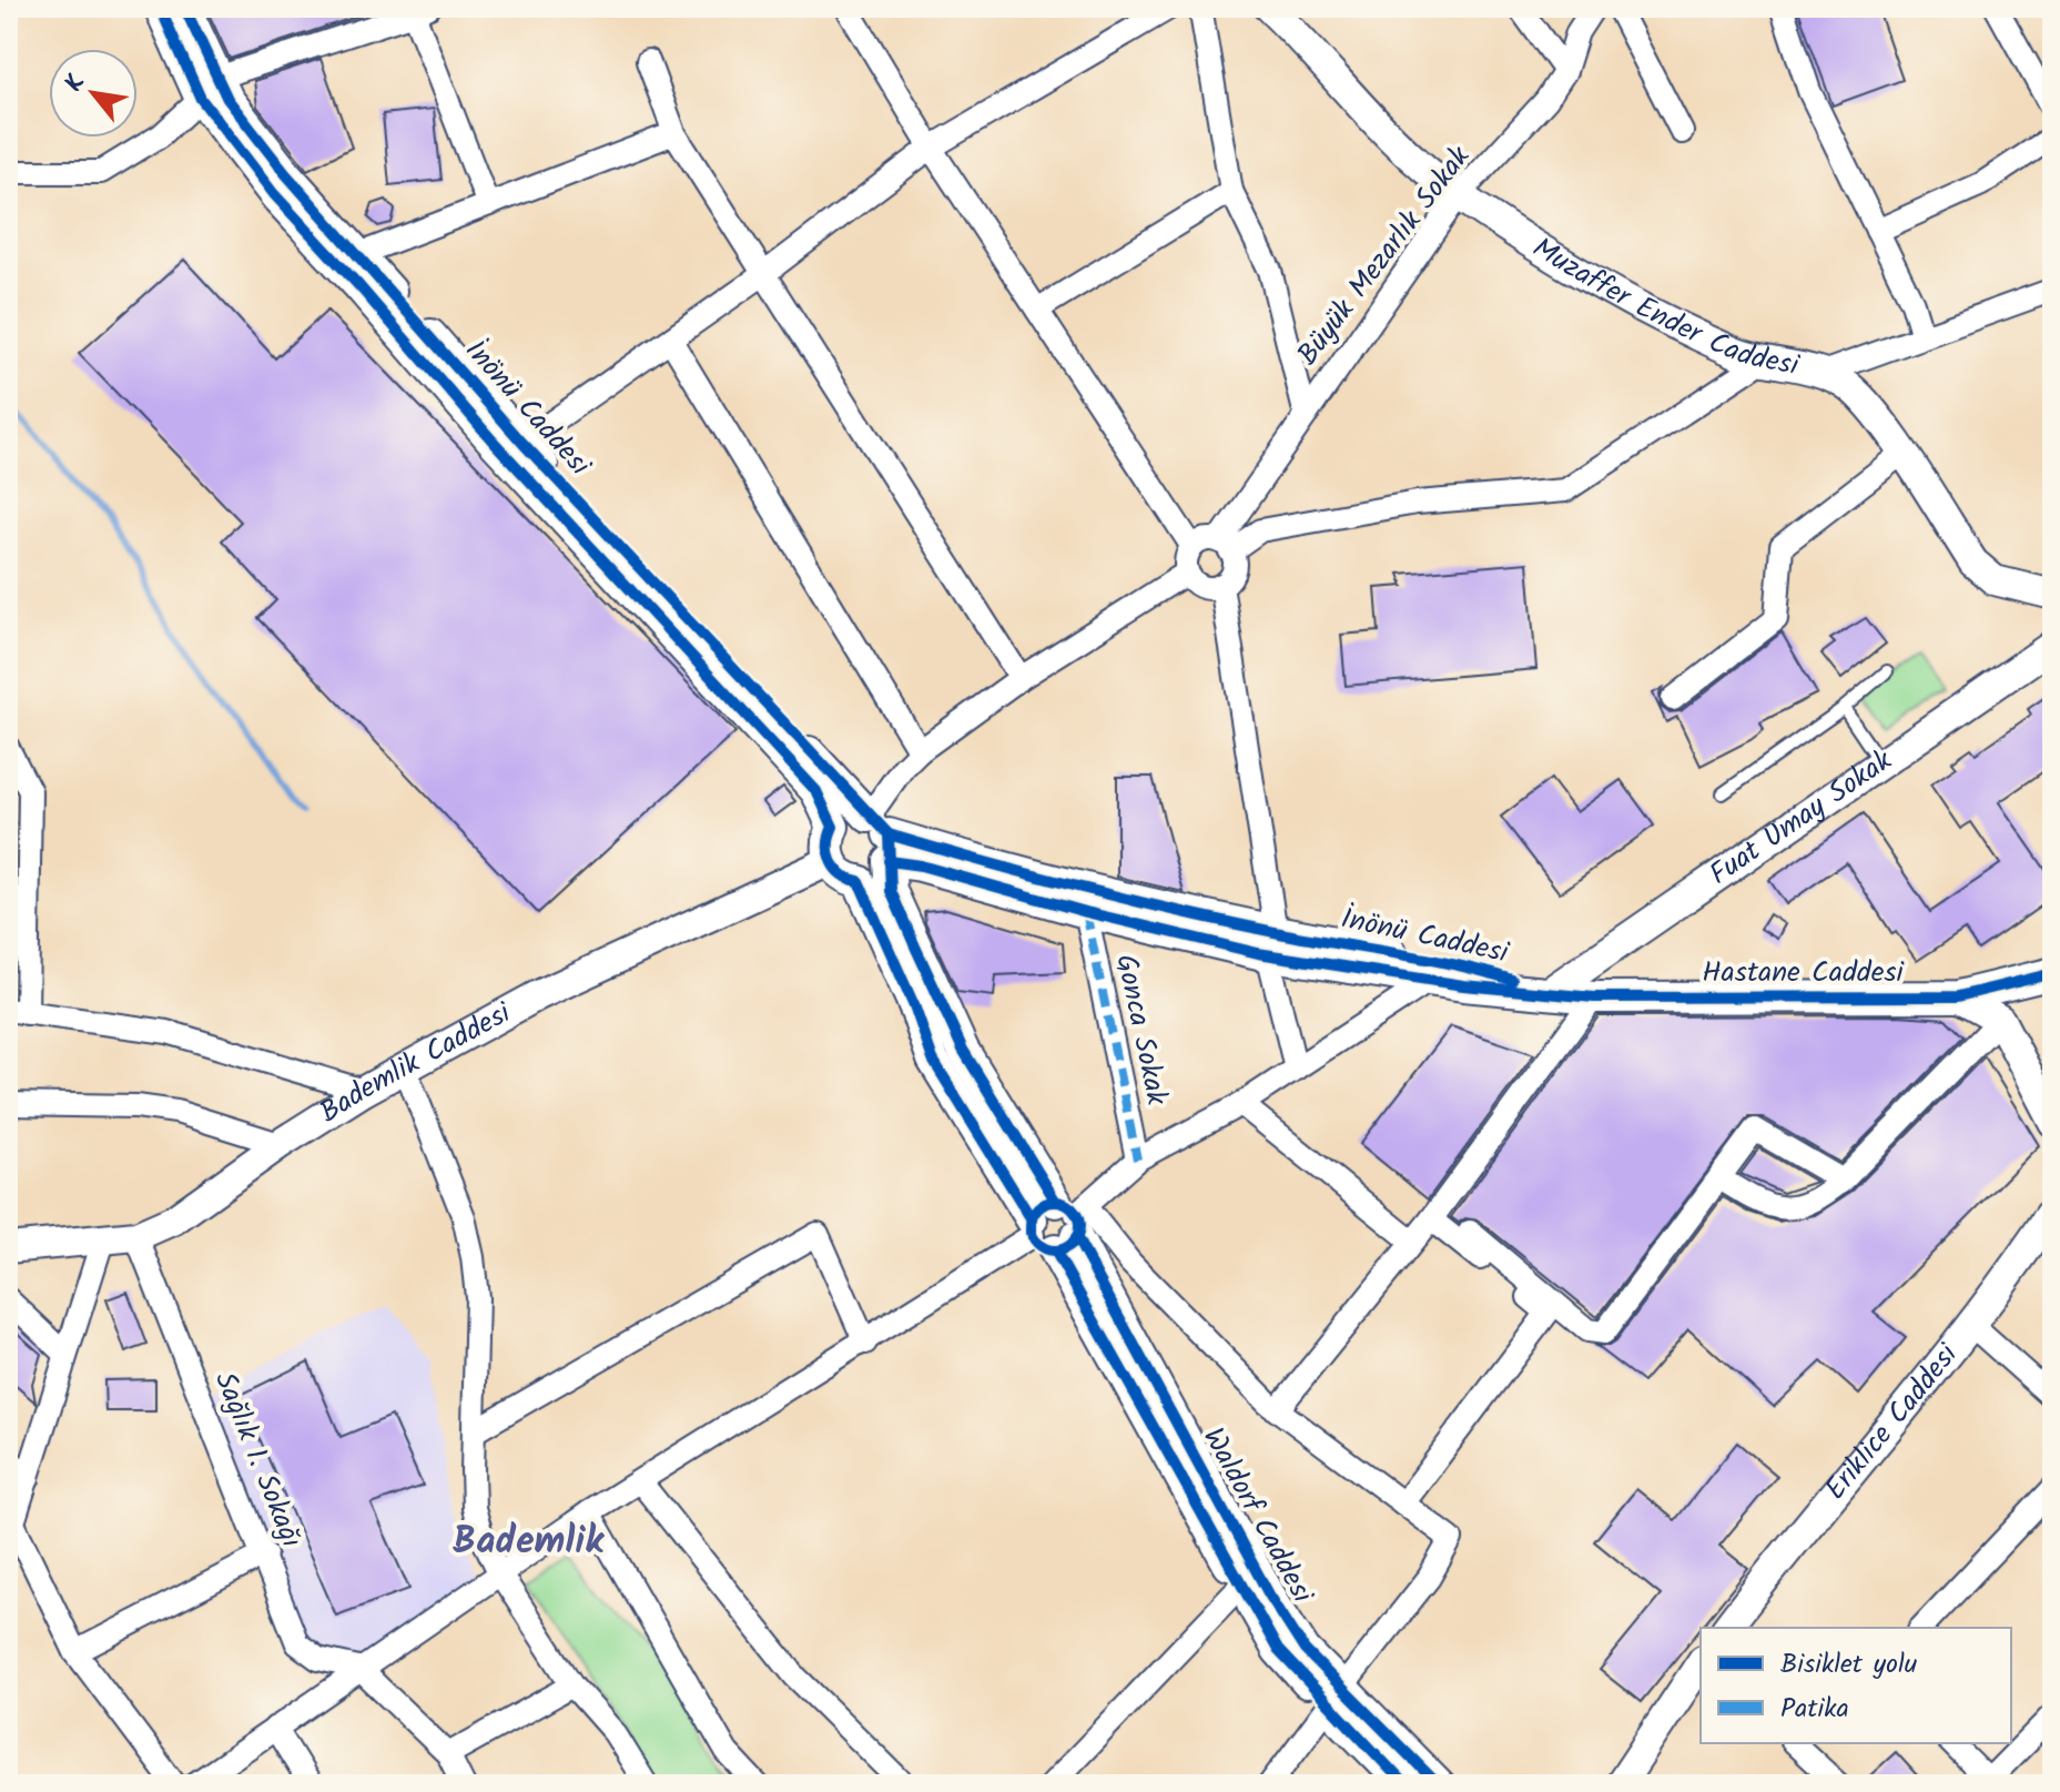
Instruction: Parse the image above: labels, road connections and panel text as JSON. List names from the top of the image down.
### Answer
{
  "streets": {
    "main road": ["İnönü Caddesi", "Hastane Caddesi", "Waldorf Caddesi"],
    "street": [
      "Büyük Mezarlık Sokak",
      "Muzaffer Ender Caddesi",
      "Fuat Umay Sokak",
      "Gonca Sokak",
      "Bademlik Caddesi",
      "Eriklice Caddesi",
      "Sağlık 1. Sokağı"
    ]
  },
  "crossings": [
    ["Büyük Mezarlık Sokak", "Muzaffer Ender Caddesi"],
    ["İnönü Caddesi", "Fuat Umay Sokak"],
    ["İnönü Caddesi", "Hastane Caddesi"],
    ["İnönü Caddesi", "Gonca Sokak"],
    ["İnönü Caddesi", "Waldorf Caddesi"],
    ["Fuat Umay Sokak", "Hastane Caddesi"],
    ["Bademlik Caddesi", "Sağlık 1. Sokağı"],
    ["Bademlik Caddesi", "Waldorf Caddesi"]
  ],
  "districts": ["Bademlik"],
  "legend": ["Bisiklet yolu", "Patika"],
  "north": "top left"
}
